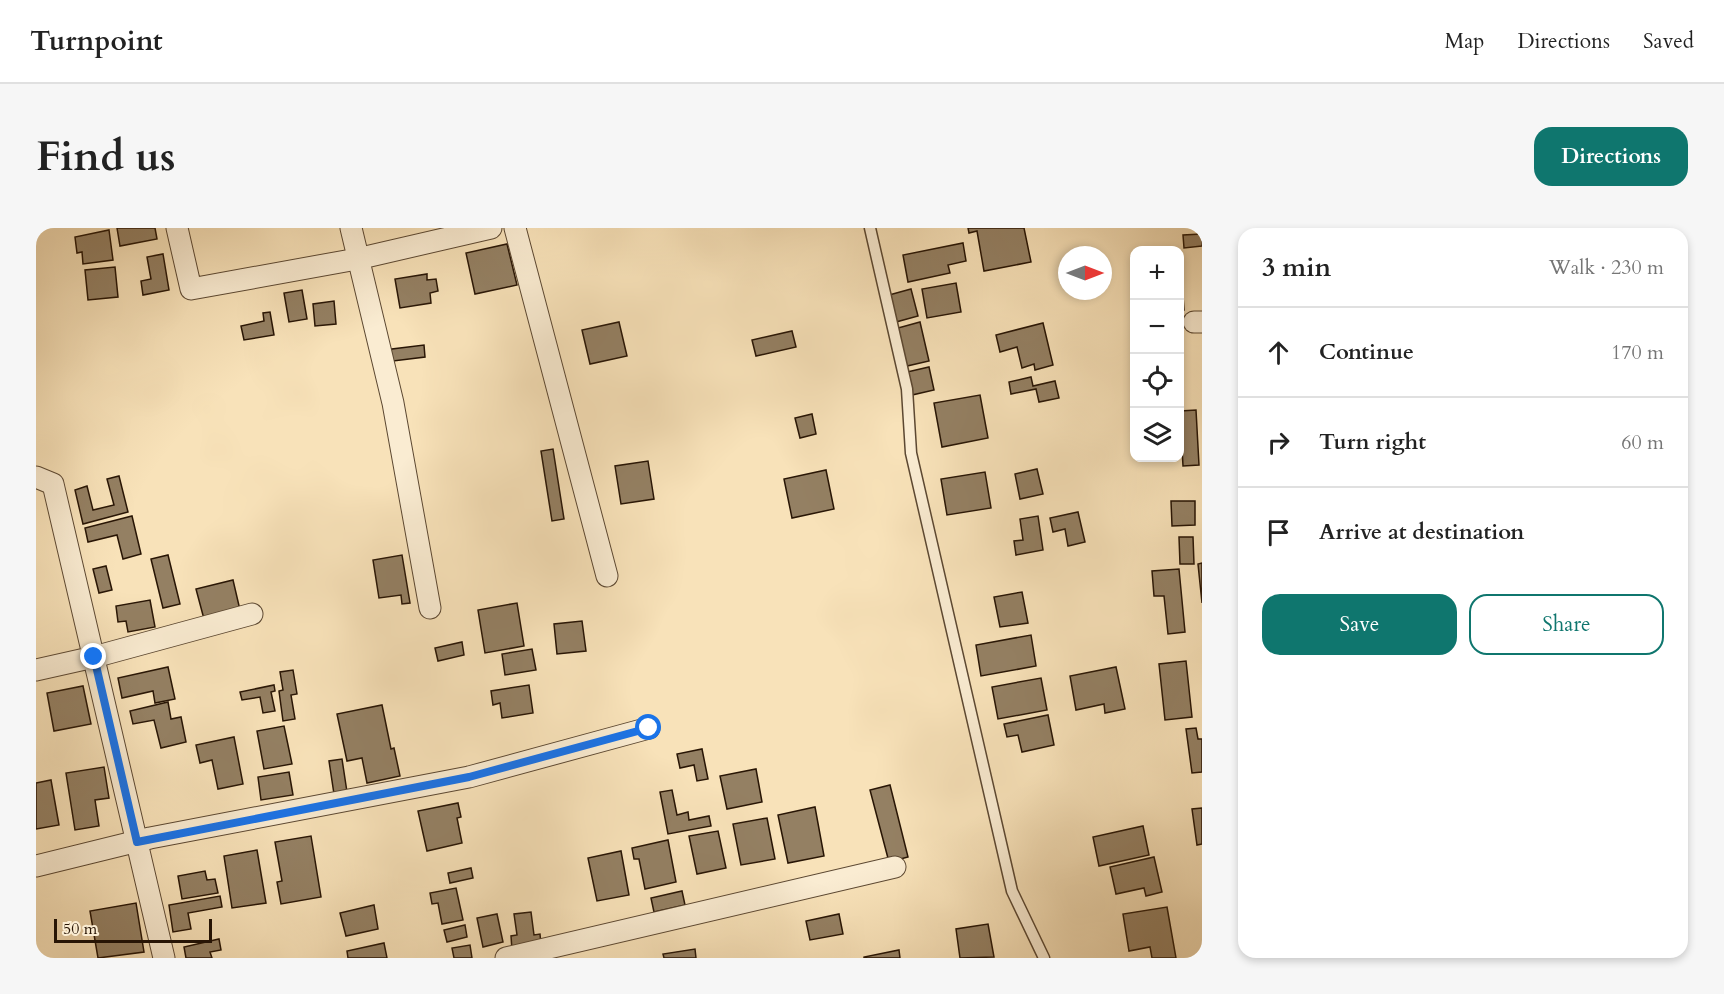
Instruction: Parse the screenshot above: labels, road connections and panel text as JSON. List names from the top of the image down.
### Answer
{
  "scale_bar": "50 m",
  "north": "right",
  "page": {
    "header": "Turnpoint",
    "nav": ["Map", "Directions", "Saved"],
    "buttons": [
      "Directions",
      ["Save", "Share"]
    ],
    "title": "Find us",
    "heading": ["3 min", "Walk · 230 m"],
    "map_buttons": ["+", "−"],
    "list": [
      ["Continue", "170 m"],
      ["Turn right", "60 m"],
      "Arrive at destination"
    ],
    "scale": "50 m"
  }
}
